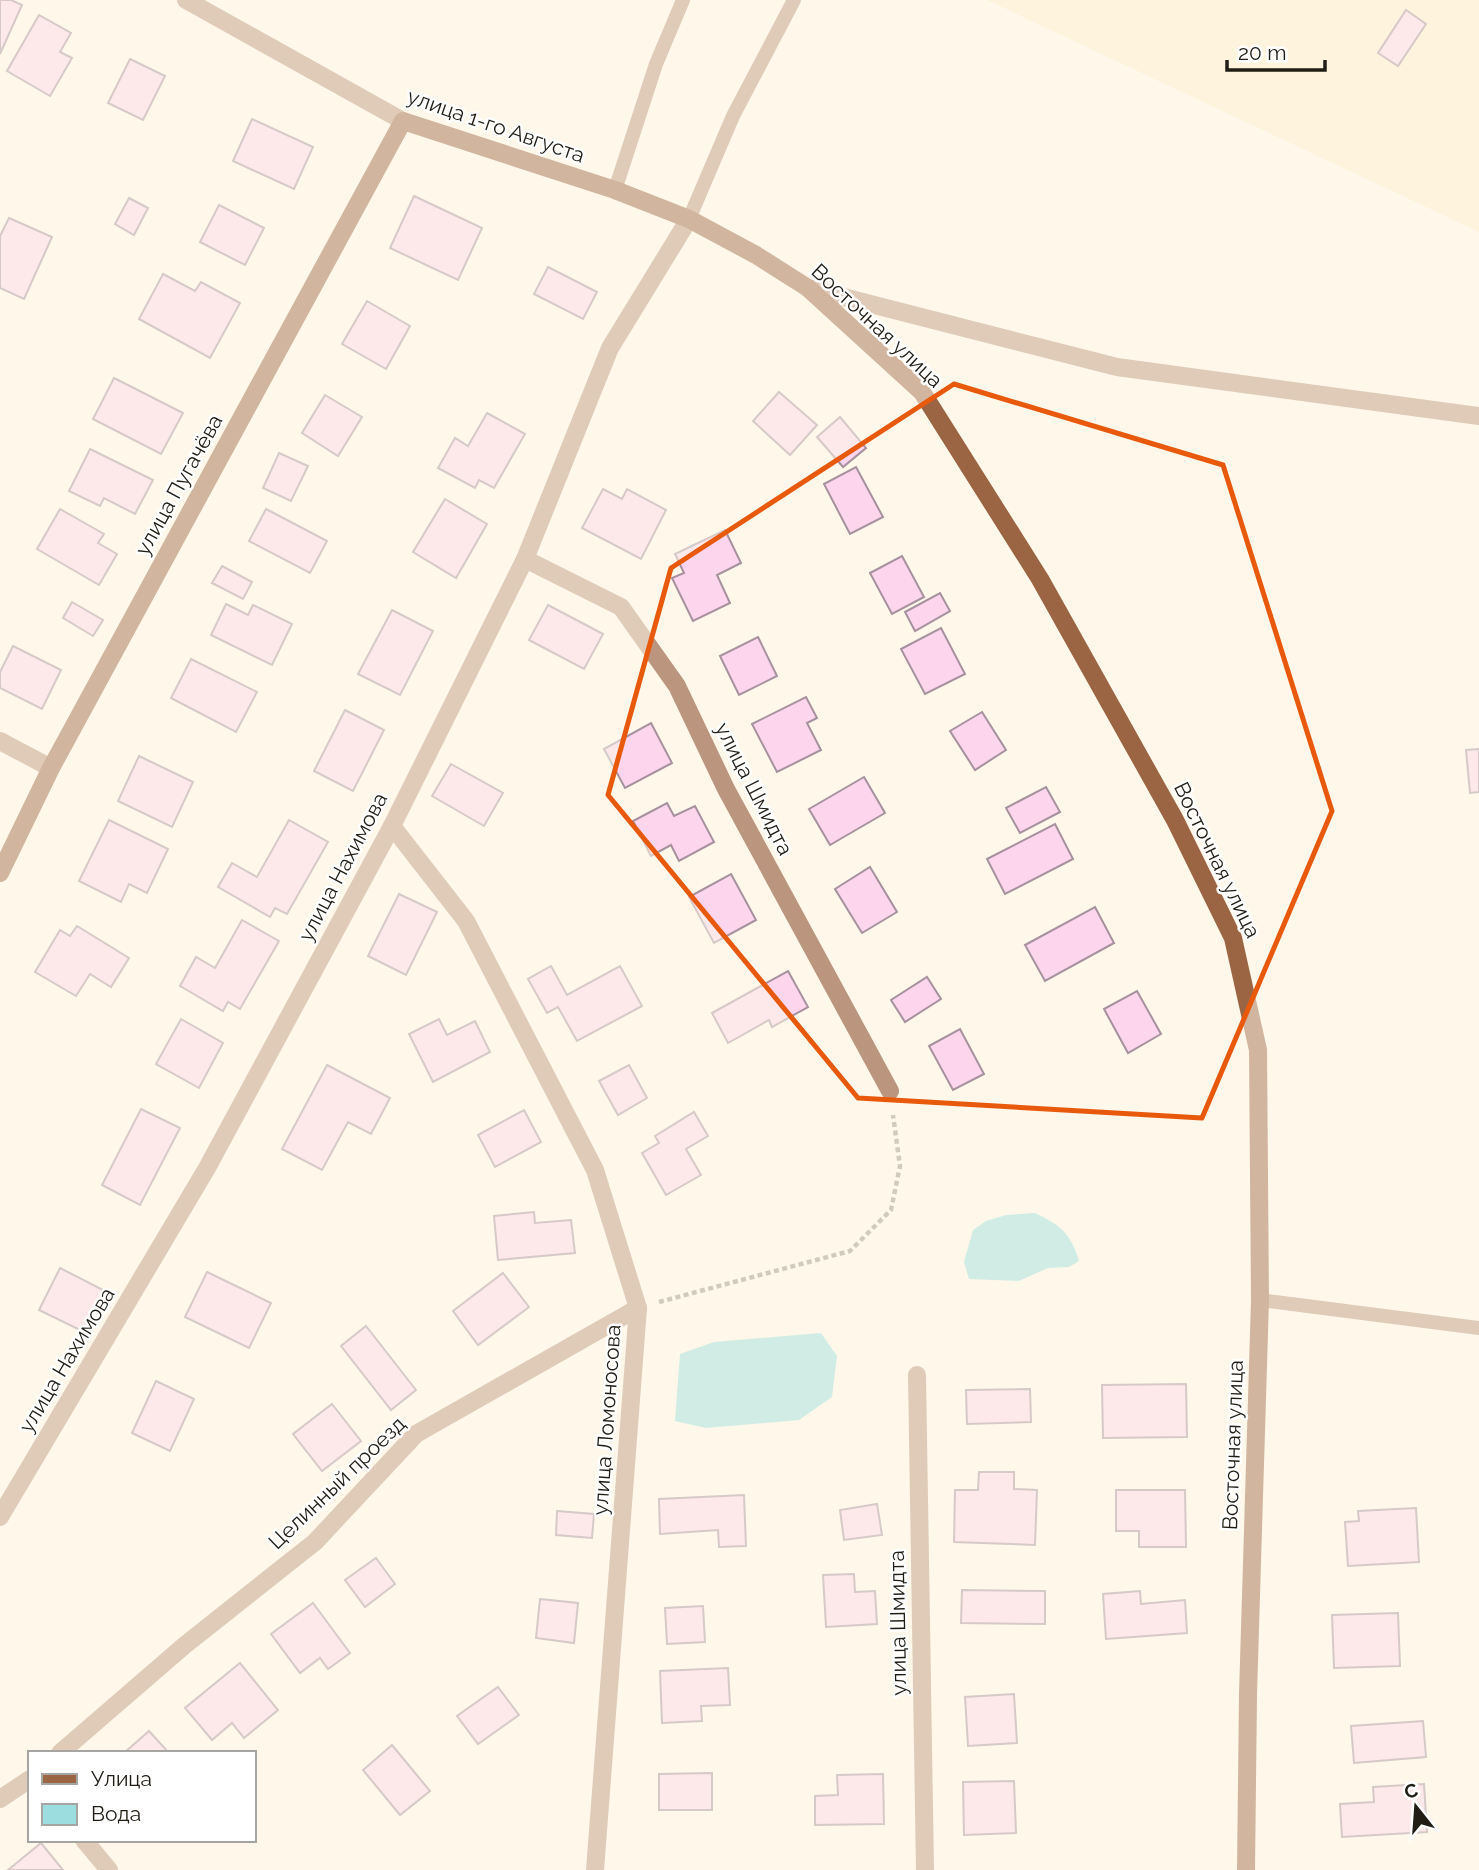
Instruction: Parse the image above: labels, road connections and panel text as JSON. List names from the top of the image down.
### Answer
{
  "streets": {
    "street": [
      "улица 1-го Августа",
      "Восточная улица",
      "улица Пугачёва",
      "улица Шмидта",
      "улица Нахимова",
      "улица Ломоносова",
      "Целинный проезд"
    ]
  },
  "crossings": [
    ["улица 1-го Августа", "Восточная улица"],
    ["улица 1-го Августа", "улица Пугачёва"],
    ["улица 1-го Августа", "улица Нахимова"],
    ["Восточная улица", "улица Нахимова"],
    ["улица Шмидта", "улица Нахимова"],
    ["улица Нахимова", "улица Ломоносова"],
    ["улица Ломоносова", "Целинный проезд"]
  ],
  "legend": ["Улица", "Вода"],
  "scale_bar": "20 m",
  "north": "top"
}
